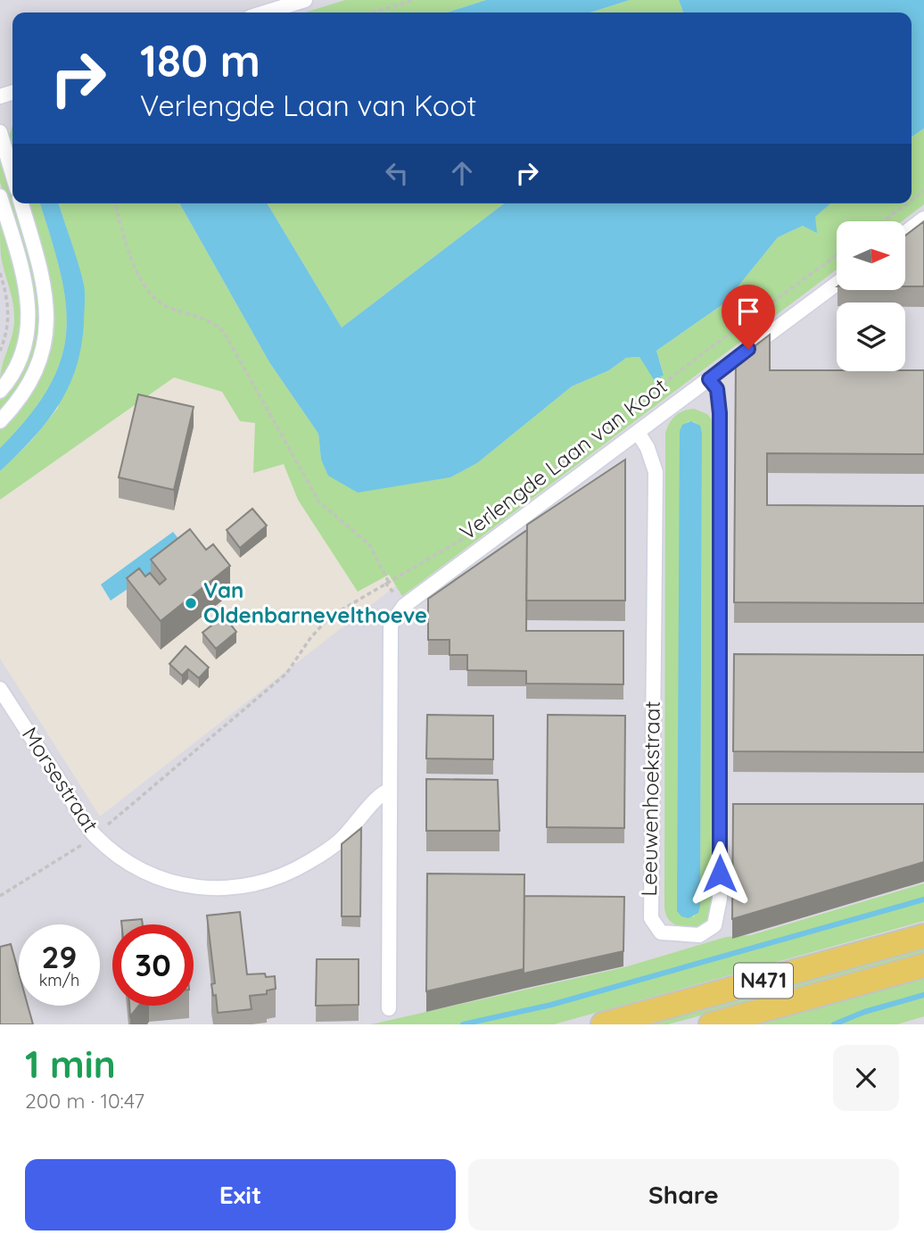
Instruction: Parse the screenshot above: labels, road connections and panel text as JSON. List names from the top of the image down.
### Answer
{
  "streets": {
    "main road": ["N471"],
    "street": ["Verlengde Laan van Koot", "Morsestraat", "Leeuwenhoekstraat"]
  },
  "crossings": [
    ["Verlengde Laan van Koot", "Morsestraat"],
    ["Verlengde Laan van Koot", "Leeuwenhoekstraat"]
  ],
  "places": ["Van Oldenbarnevelthoeve"],
  "north": "right",
  "page": {
    "turn": ["180 m", "Verlengde Laan van Koot"],
    "speed": "29 km/h",
    "limit": "30",
    "heading": ["1 min", "200 m · 10:47"],
    "buttons": ["Exit", "Share"]
  }
}
